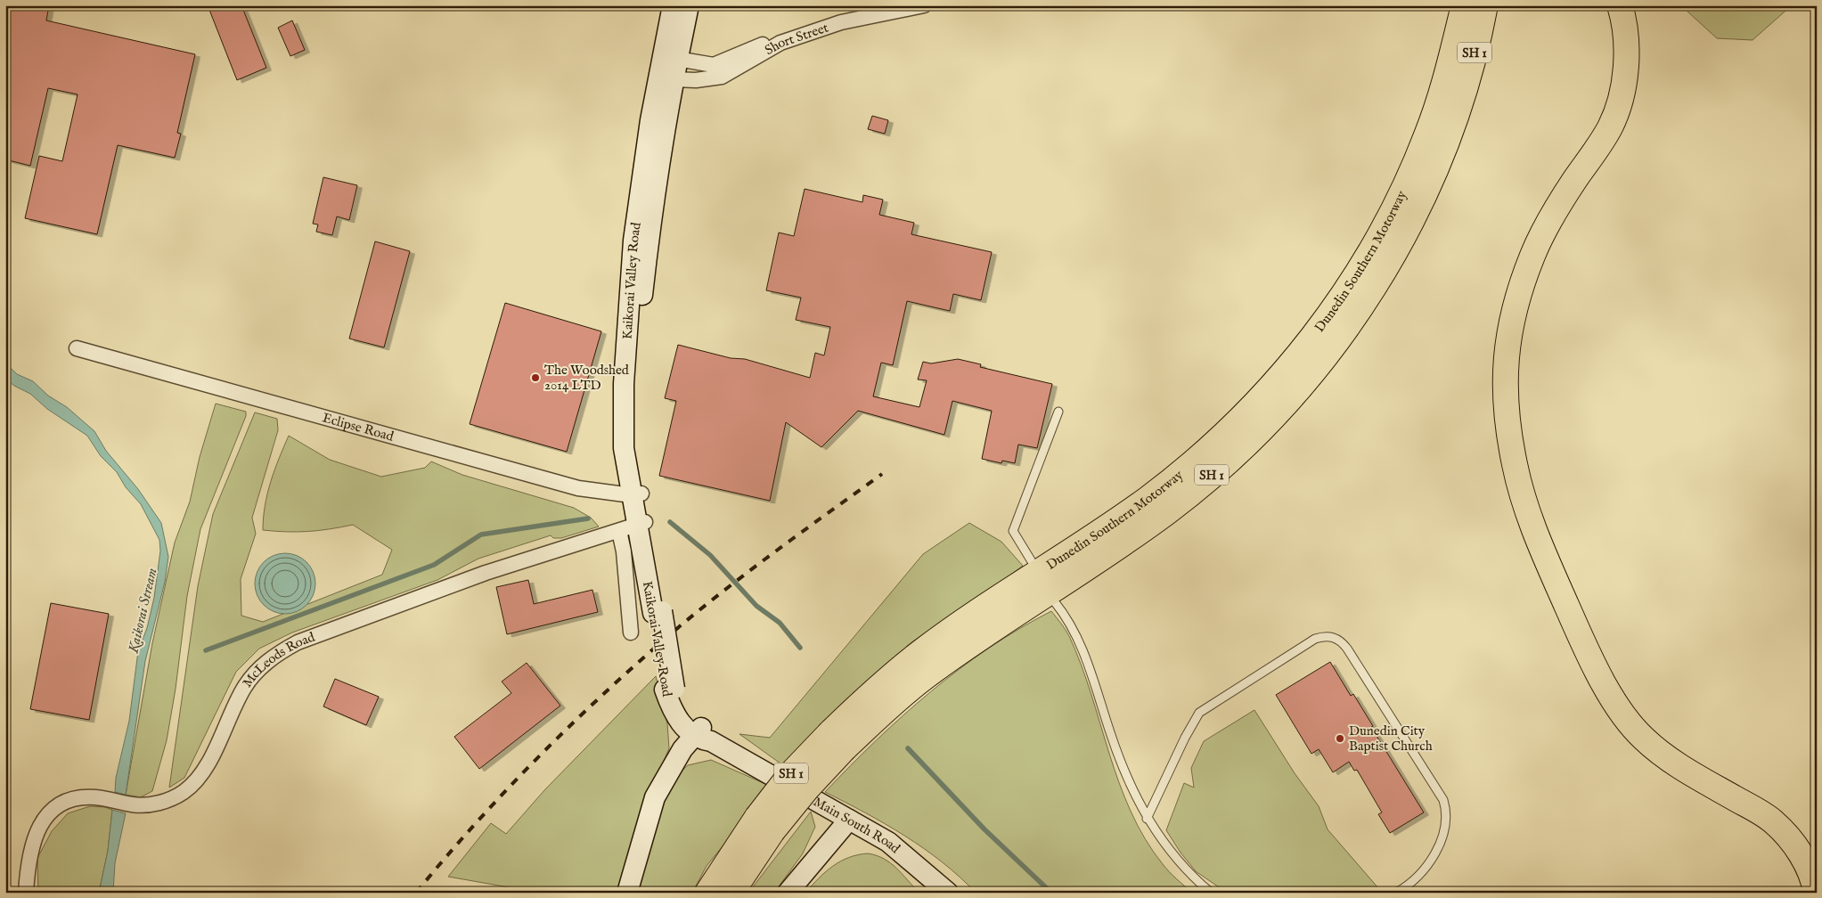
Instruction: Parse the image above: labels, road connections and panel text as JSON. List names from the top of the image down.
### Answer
{
  "streets": {
    "highway": ["SH 1", "Dunedin Southern Motorway"],
    "main road": ["Kaikorai Valley Road", "Main South Road"],
    "street": ["Short Street", "Eclipse Road", "McLeods Road"]
  },
  "crossings": [
    ["Short Street", "Kaikorai Valley Road"],
    ["Kaikorai Valley Road", "Eclipse Road"],
    ["Kaikorai Valley Road", "McLeods Road"],
    ["Kaikorai Valley Road", "Main South Road"]
  ],
  "water": ["Kaikorai Stream"],
  "places": ["The Woodshed 2014 LTD", "Dunedin City Baptist Church"]
}
